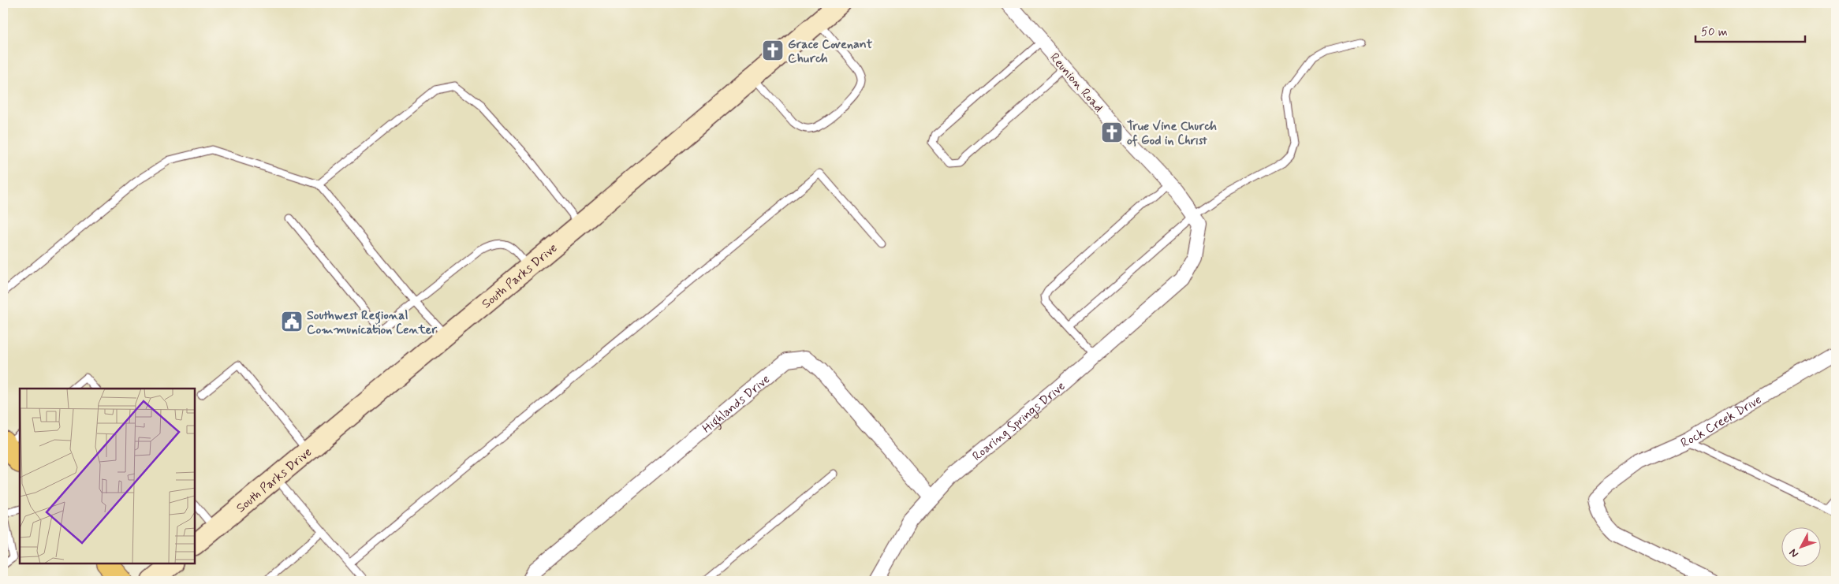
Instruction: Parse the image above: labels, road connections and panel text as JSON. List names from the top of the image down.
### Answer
{
  "streets": {
    "street": [
      "Reunion Road",
      "South Parks Drive",
      "Highlands Drive",
      "Rock Creek Drive",
      "Roaring Springs Drive"
    ]
  },
  "crossings": [
    ["Reunion Road", "Roaring Springs Drive"],
    ["Highlands Drive", "Roaring Springs Drive"]
  ],
  "places": {
    "church": ["Grace Covenant Church", "True Vine Church of God in Christ"],
    "public building": ["Southwest Regional Communication Center"]
  },
  "scale_bar": "50 m",
  "north": "bottom left"
}
